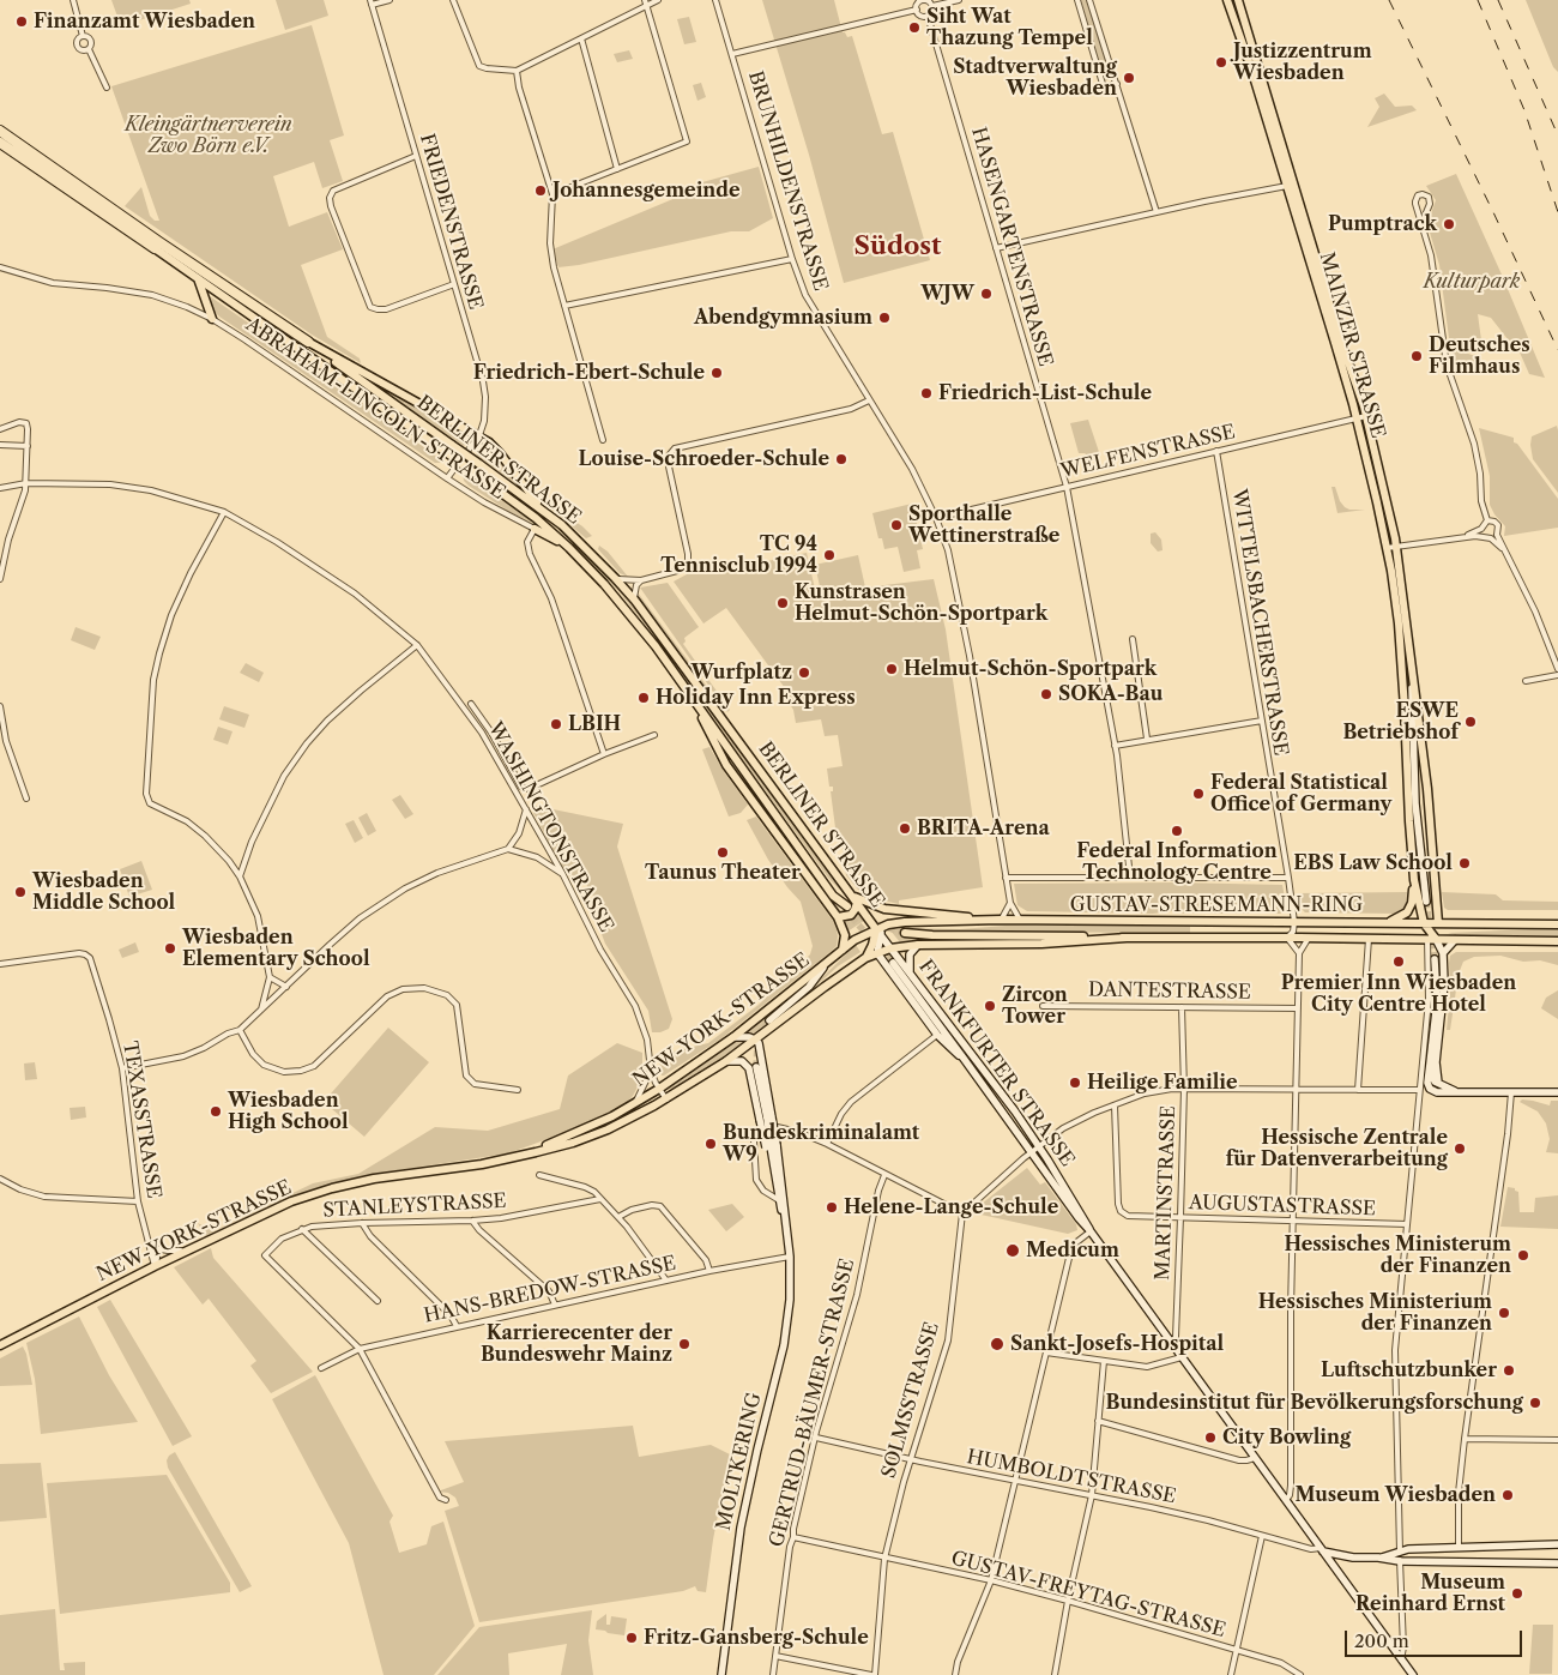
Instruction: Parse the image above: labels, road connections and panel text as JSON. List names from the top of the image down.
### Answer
{
  "streets": {
    "highway": ["BERLINER STRASSE"],
    "main road": [
      "MAINZER STRASSE",
      "GUSTAV-STRESEMANN-RING",
      "NEW-YORK-STRASSE",
      "FRANKFURTER STRASSE",
      "MOLTKERING"
    ],
    "street": [
      "BRUNHILDENSTRASSE",
      "FRIEDENSTRASSE",
      "HASENGARTENSTRASSE",
      "ABRAHAM-LINCOLN-STRASSE",
      "WELFENSTRASSE",
      "WITTELSBACHERSTRASSE",
      "WASHINGTONSTRASSE",
      "DANTESTRASSE",
      "TEXASSTRASSE",
      "MARTINSTRASSE",
      "STANLEYSTRASSE",
      "AUGUSTASTRASSE",
      "HANS-BREDOW-STRASSE",
      "SOLMSSTRASSE",
      "GERTRUD-BÄUMER-STRASSE",
      "HUMBOLDTSTRASSE",
      "GUSTAV-FREYTAG-STRASSE"
    ]
  },
  "crossings": [
    ["BRUNHILDENSTRASSE", "WELFENSTRASSE"],
    ["BRUNHILDENSTRASSE", "GUSTAV-STRESEMANN-RING"],
    ["HASENGARTENSTRASSE", "WELFENSTRASSE"],
    ["HASENGARTENSTRASSE", "GUSTAV-STRESEMANN-RING"],
    ["MAINZER STRASSE", "WELFENSTRASSE"],
    ["MAINZER STRASSE", "GUSTAV-STRESEMANN-RING"],
    ["WELFENSTRASSE", "WITTELSBACHERSTRASSE"],
    ["BERLINER STRASSE", "GUSTAV-STRESEMANN-RING"],
    ["BERLINER STRASSE", "NEW-YORK-STRASSE"],
    ["BERLINER STRASSE", "FRANKFURTER STRASSE"],
    ["WITTELSBACHERSTRASSE", "GUSTAV-STRESEMANN-RING"],
    ["WASHINGTONSTRASSE", "NEW-YORK-STRASSE"],
    ["GUSTAV-STRESEMANN-RING", "NEW-YORK-STRASSE"],
    ["GUSTAV-STRESEMANN-RING", "FRANKFURTER STRASSE"],
    ["DANTESTRASSE", "MARTINSTRASSE"],
    ["NEW-YORK-STRASSE", "FRANKFURTER STRASSE"],
    ["NEW-YORK-STRASSE", "MOLTKERING"],
    ["FRANKFURTER STRASSE", "MARTINSTRASSE"],
    ["FRANKFURTER STRASSE", "HUMBOLDTSTRASSE"],
    ["MARTINSTRASSE", "AUGUSTASTRASSE"],
    ["STANLEYSTRASSE", "HANS-BREDOW-STRASSE"],
    ["HANS-BREDOW-STRASSE", "MOLTKERING"],
    ["SOLMSSTRASSE", "HUMBOLDTSTRASSE"],
    ["SOLMSSTRASSE", "GUSTAV-FREYTAG-STRASSE"],
    ["GERTRUD-BÄUMER-STRASSE", "HUMBOLDTSTRASSE"],
    ["GERTRUD-BÄUMER-STRASSE", "GUSTAV-FREYTAG-STRASSE"]
  ],
  "districts": ["Südost"],
  "parks": ["Kleingärtnerverein Zwo Börn e.V.", "Kulturpark"],
  "places": [
    "Finanzamt Wiesbaden",
    "Siht Wat Thazung Tempel",
    "Justizzentrum Wiesbaden",
    "Stadtverwaltung Wiesbaden",
    "Johannesgemeinde",
    "Pumptrack",
    "WJW",
    "Abendgymnasium",
    "Deutsches Filmhaus",
    "Friedrich-Ebert-Schule",
    "Friedrich-List-Schule",
    "Louise-Schroeder-Schule",
    "Sporthalle Wettinerstraße",
    "TC 94 Tennisclub 1994",
    "Kunstrasen Helmut-Schön-Sportpark",
    "Helmut-Schön-Sportpark",
    "Wurfplatz",
    "SOKA-Bau",
    "Holiday Inn Express",
    "ESWE Betriebshof",
    "LBIH",
    "Federal Statistical Office of Germany",
    "BRITA-Arena",
    "Federal Information Technology Centre",
    "Taunus Theater",
    "EBS Law School",
    "Wiesbaden Middle School",
    "Wiesbaden Elementary School",
    "Premier Inn Wiesbaden City Centre Hotel",
    "Zircon Tower",
    "Heilige Familie",
    "Wiesbaden High School",
    "Bundeskriminalamt W9",
    "Hessische Zentrale für Datenverarbeitung",
    "Helene-Lange-Schule",
    "Medicum",
    "Hessisches Ministerum der Finanzen",
    "Hessisches Ministerium der Finanzen",
    "Karrierecenter der Bundeswehr Mainz",
    "Sankt-Josefs-Hospital",
    "Luftschutzbunker",
    "Bundesinstitut für Bevölkerungsforschung",
    "City Bowling",
    "Museum Wiesbaden",
    "Museum Reinhard Ernst",
    "Fritz-Gansberg-Schule"
  ],
  "scale_bar": "200 m"
}
